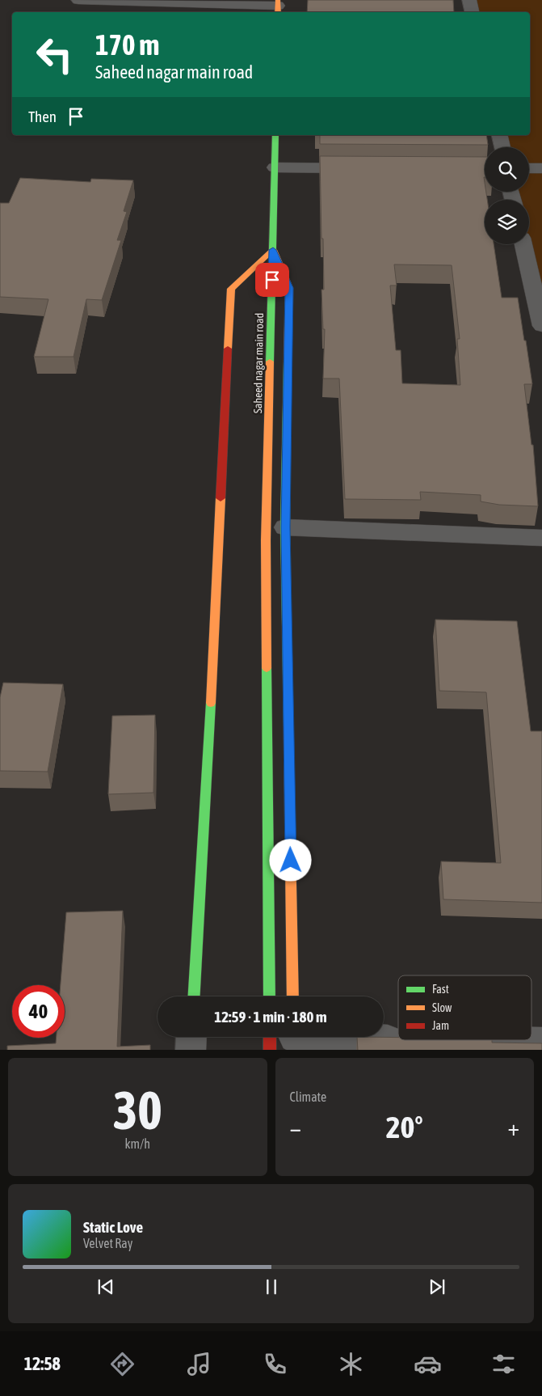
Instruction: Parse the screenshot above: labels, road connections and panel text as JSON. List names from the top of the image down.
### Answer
{
  "streets": {
    "street": ["Saheed nagar main road"]
  },
  "legend": ["Fast", "Slow", "Jam"],
  "page": {
    "turn": ["170 m", "Saheed nagar main road"],
    "then": "Then",
    "limit": "40",
    "trip": "12:59 · 1 min · 180 m",
    "tile": [
      ["30", "km/h"],
      "Climate"
    ],
    "heat": ["−", "20°", "+"],
    "song": ["Static Love", "Velvet Ray"],
    "tabs": "12:58"
  }
}
